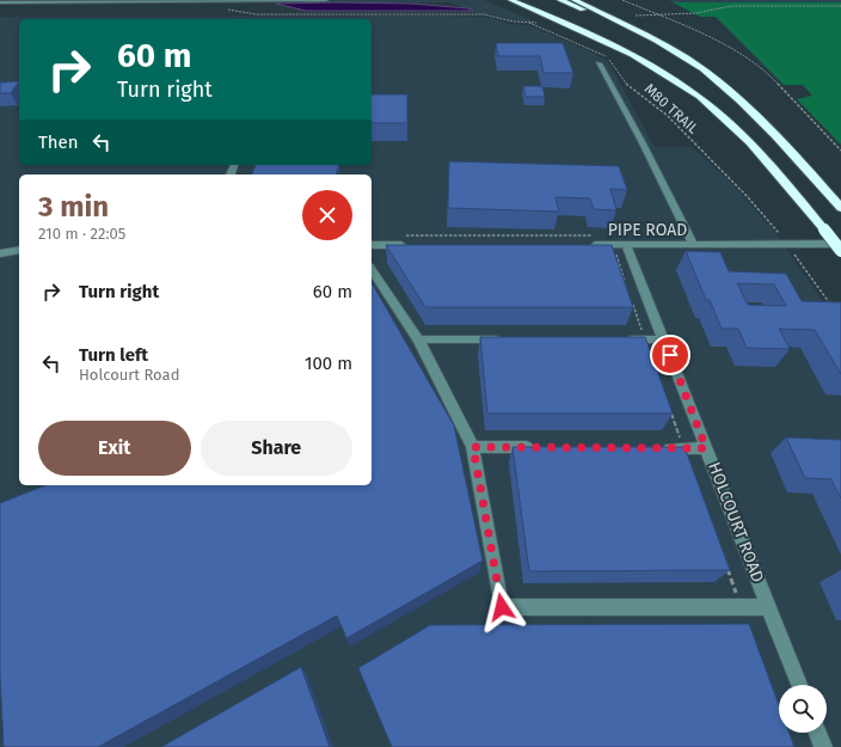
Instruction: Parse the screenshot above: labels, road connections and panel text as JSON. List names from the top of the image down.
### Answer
{
  "streets": {
    "street": ["PIPE ROAD", "HOLCOURT ROAD"],
    "path": ["M80 TRAIL"]
  },
  "crossings": [
    ["PIPE ROAD", "HOLCOURT ROAD"]
  ],
  "page": {
    "turn": ["60 m", "Turn right"],
    "then": "Then",
    "heading": ["3 min", "210 m · 22:05"],
    "list": [
      {
        "name": "Turn right",
        "value": "60 m"
      },
      {
        "name": "Turn left",
        "note": "Holcourt Road",
        "value": "100 m"
      }
    ],
    "buttons": ["Exit", "Share"]
  }
}
